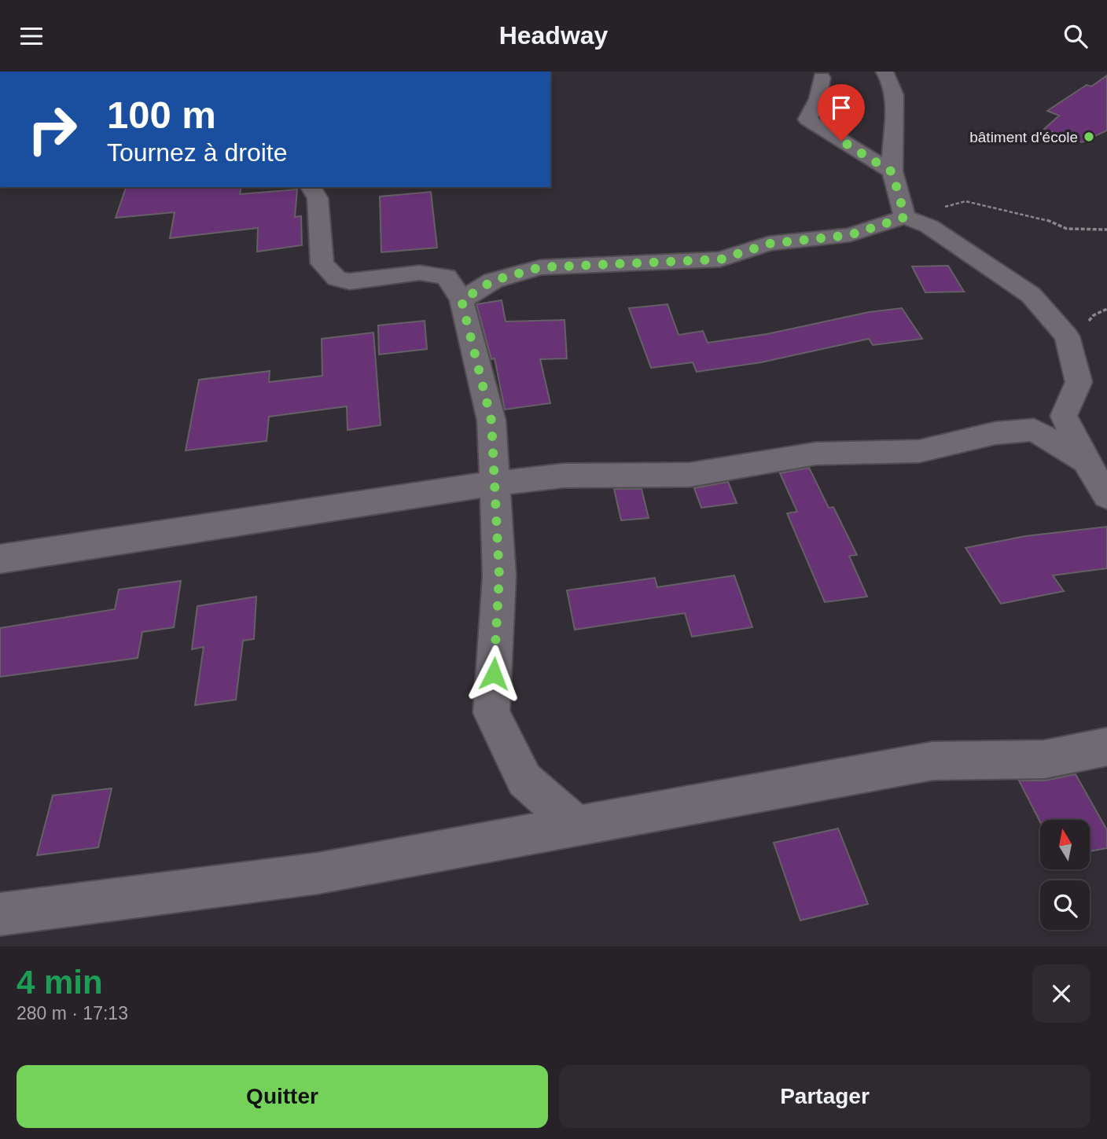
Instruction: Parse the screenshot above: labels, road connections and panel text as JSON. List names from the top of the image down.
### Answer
{
  "places": ["bâtiment d'école"],
  "north": "top",
  "page": {
    "header": "Headway",
    "turn": ["100 m", "Tournez à droite"],
    "heading": ["4 min", "280 m · 17:13"],
    "buttons": ["Quitter", "Partager"]
  }
}
